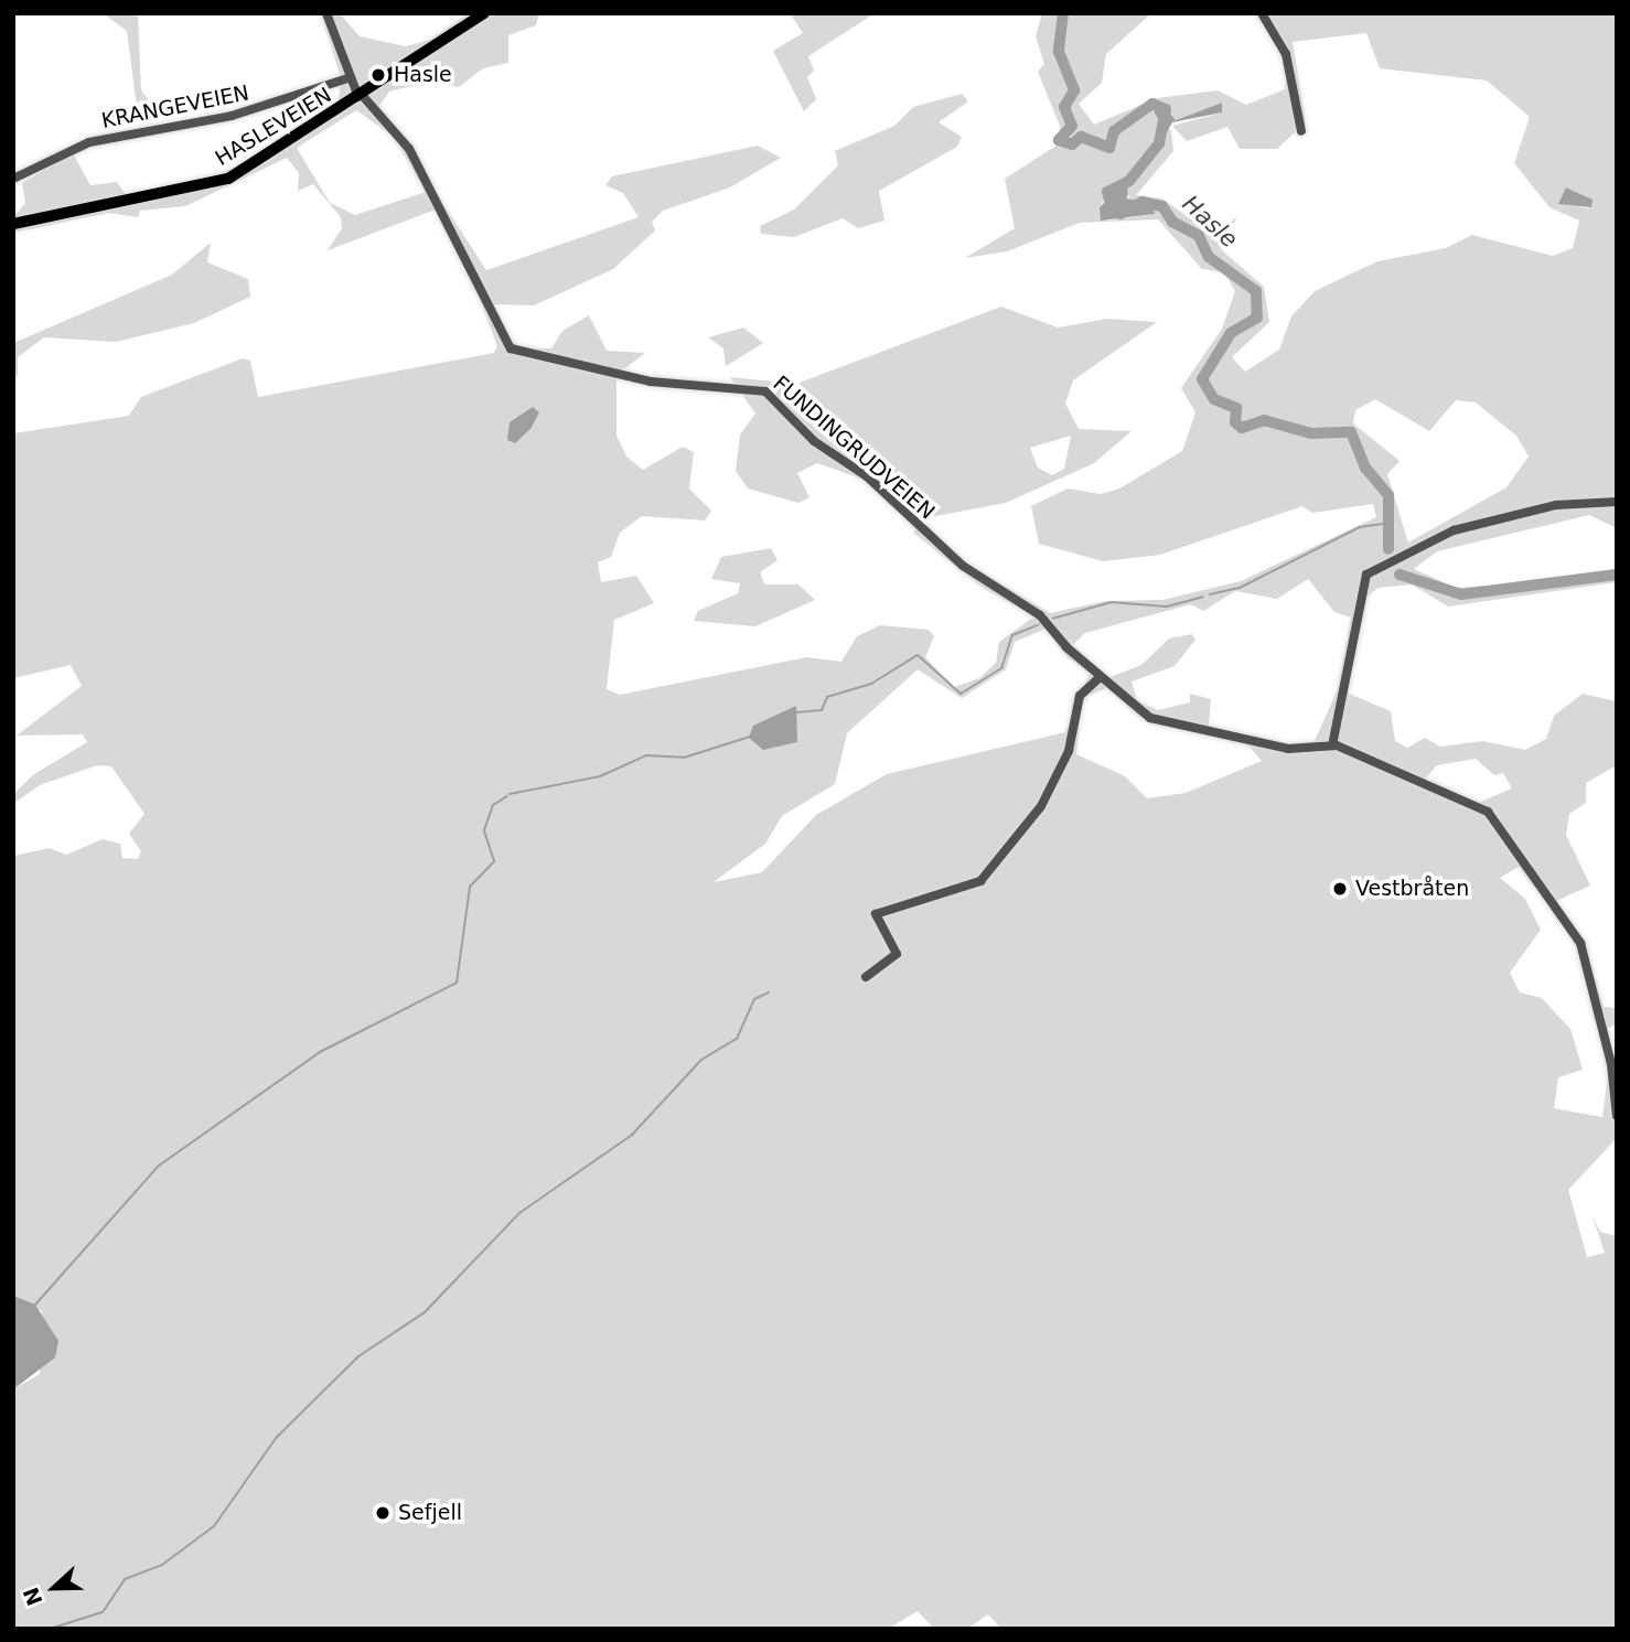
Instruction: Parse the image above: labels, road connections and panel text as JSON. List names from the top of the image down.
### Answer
{
  "streets": {
    "main road": ["HASLEVEIEN"],
    "street": ["KRANGEVEIEN", "FUNDINGRUDVEIEN"]
  },
  "crossings": [
    ["KRANGEVEIEN", "FUNDINGRUDVEIEN"],
    ["HASLEVEIEN", "FUNDINGRUDVEIEN"]
  ],
  "water": ["Hasle"],
  "places": ["Hasle", "Vestbråten", "Sefjell"],
  "north": "left"
}
